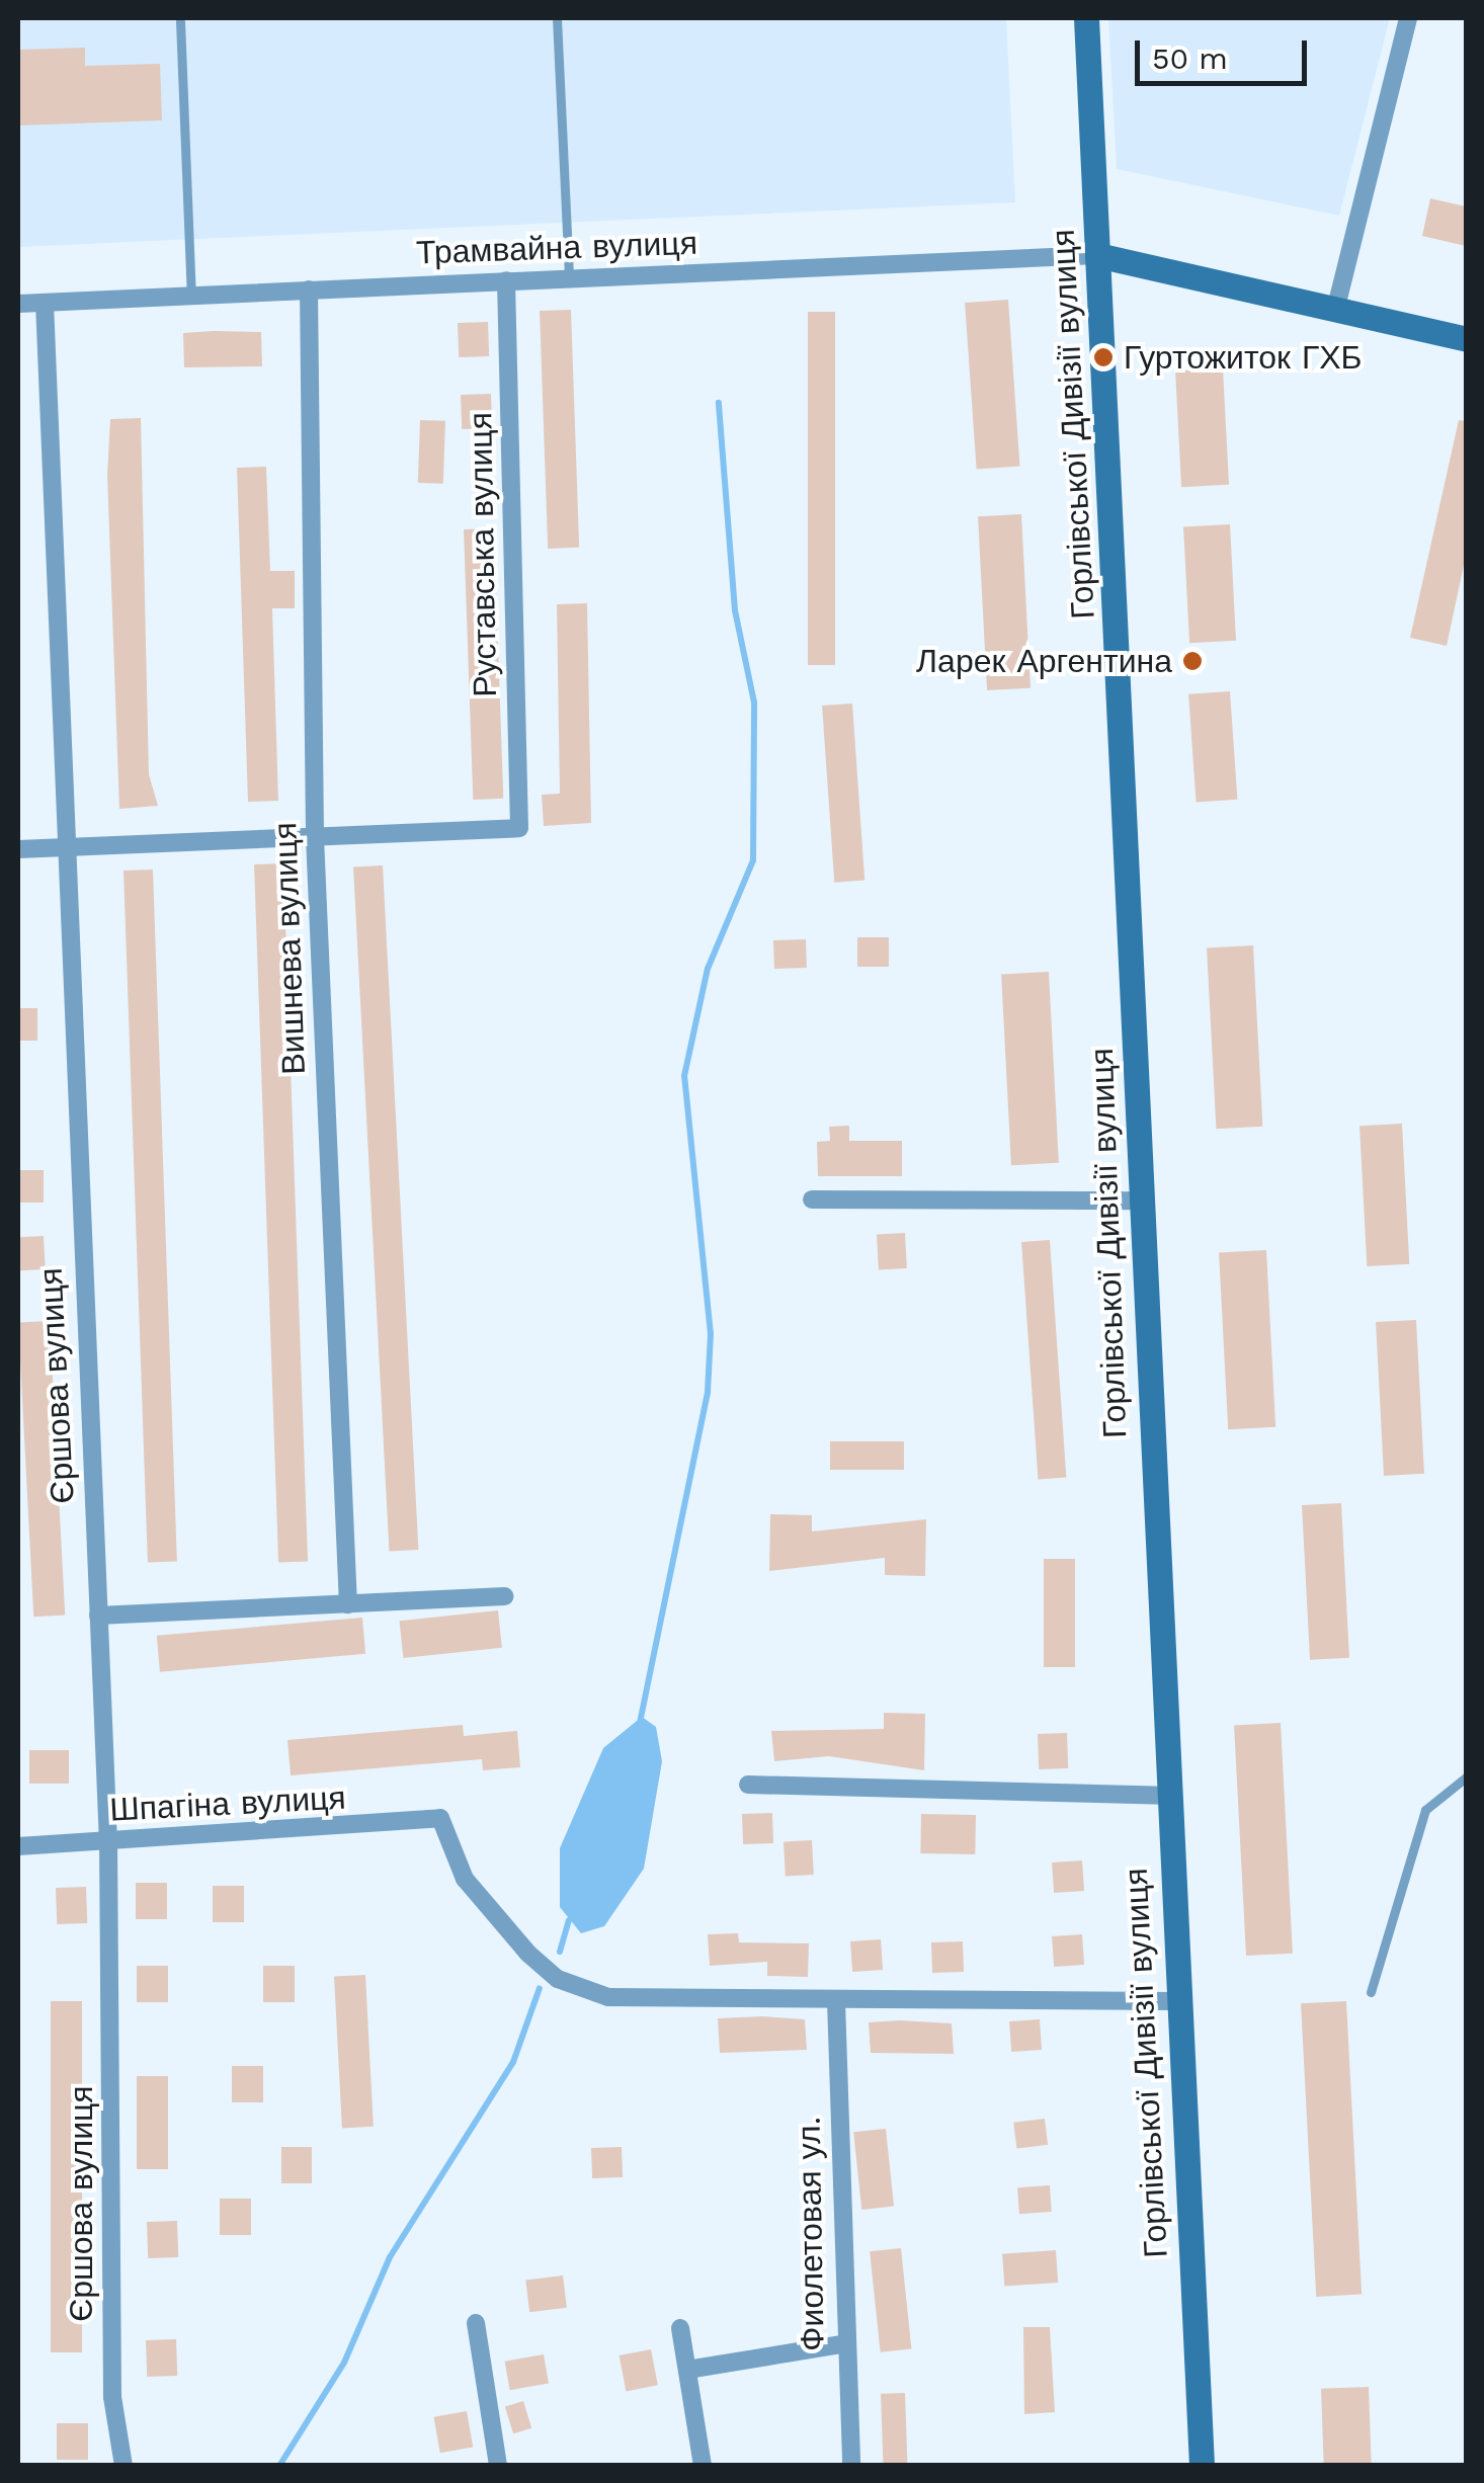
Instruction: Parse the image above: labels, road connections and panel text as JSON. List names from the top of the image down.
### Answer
{
  "streets": {
    "main road": ["Горлівської Дивізії вулиця"],
    "street": [
      "Трамвайна вулиця",
      "Руставська вулиця",
      "Вишнева вулиця",
      "Єршова вулиця",
      "Шпагіна вулиця",
      "Фиолетовая ул."
    ]
  },
  "crossings": [
    ["Трамвайна вулиця", "Горлівської Дивізії вулиця"],
    ["Трамвайна вулиця", "Руставська вулиця"],
    ["Трамвайна вулиця", "Вишнева вулиця"],
    ["Трамвайна вулиця", "Єршова вулиця"],
    ["Руставська вулиця", "Вишнева вулиця"],
    ["Єршова вулиця", "Шпагіна вулиця"],
    ["Шпагіна вулиця", "Фиолетовая ул."]
  ],
  "places": ["Гуртожиток ГХБ", "Ларек Аргентина"],
  "scale_bar": "50 m"
}
